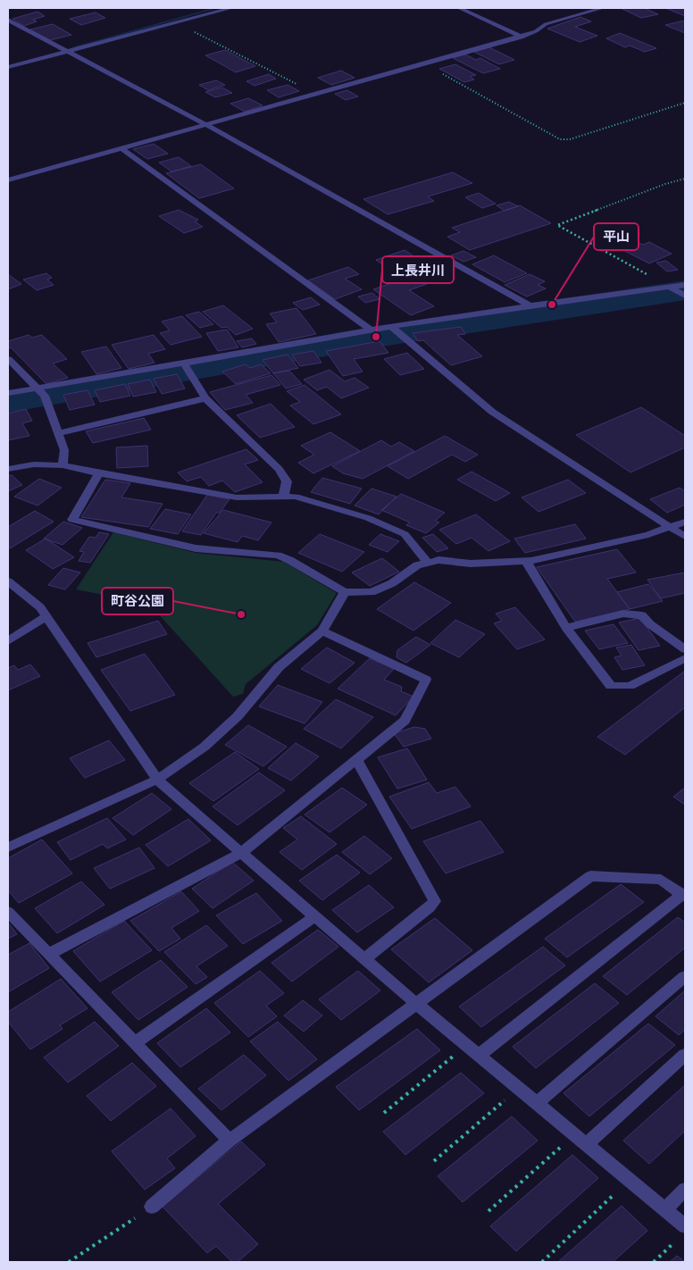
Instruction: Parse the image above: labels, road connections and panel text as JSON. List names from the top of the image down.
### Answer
{
  "places": ["平山", "上長井川", "町谷公園"]
}
